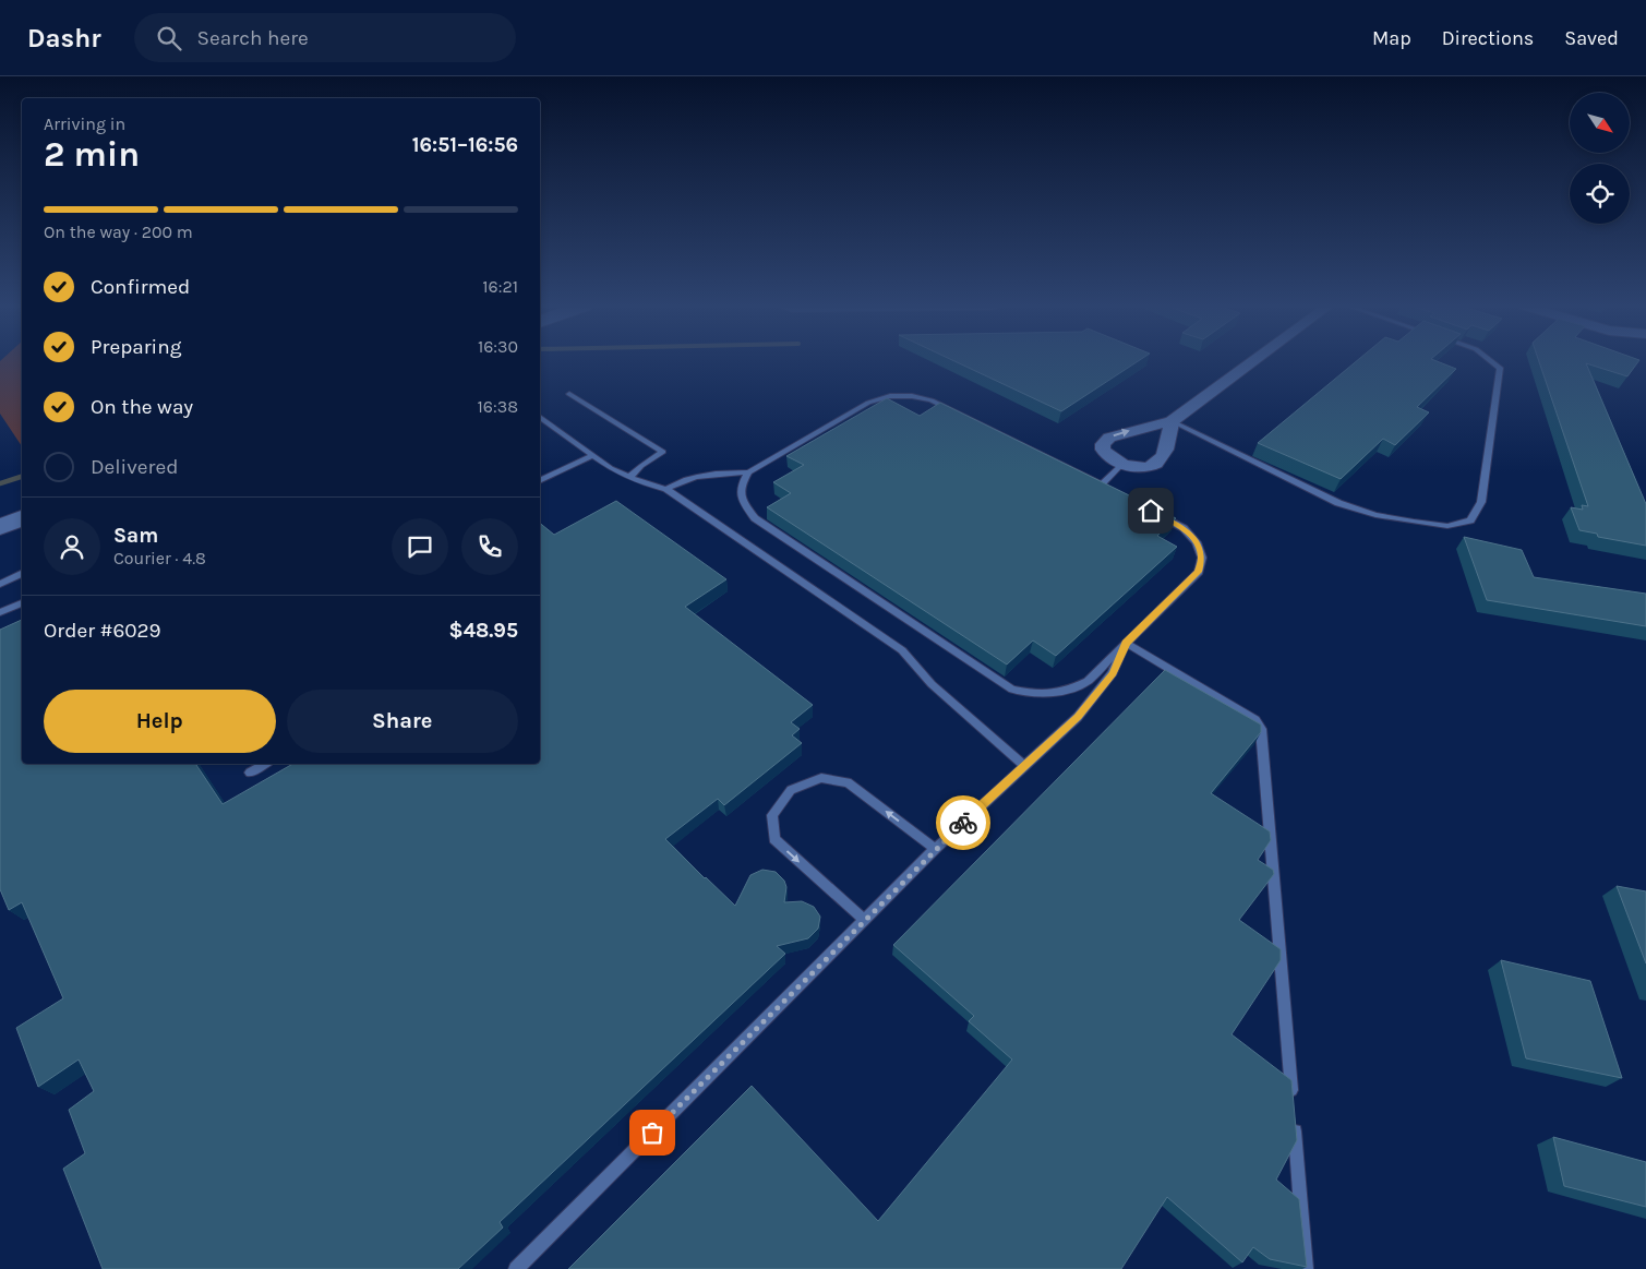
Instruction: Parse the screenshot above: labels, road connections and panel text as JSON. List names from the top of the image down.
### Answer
{
  "north": "bottom right",
  "page": {
    "header": "Dashr",
    "search": "Search here",
    "nav": ["Map", "Directions", "Saved"],
    "heading": ["2 min", "Arriving in", "16:51–16:56"],
    "panel": [
      "Sam",
      "Courier · 4.8",
      "Order #6029",
      "$48.95"
    ],
    "bar": "On the way · 200 m",
    "list": [
      ["Confirmed", "16:21"],
      ["Preparing", "16:30"],
      ["On the way", "16:38"],
      "Delivered"
    ],
    "buttons": ["Help", "Share"]
  }
}
